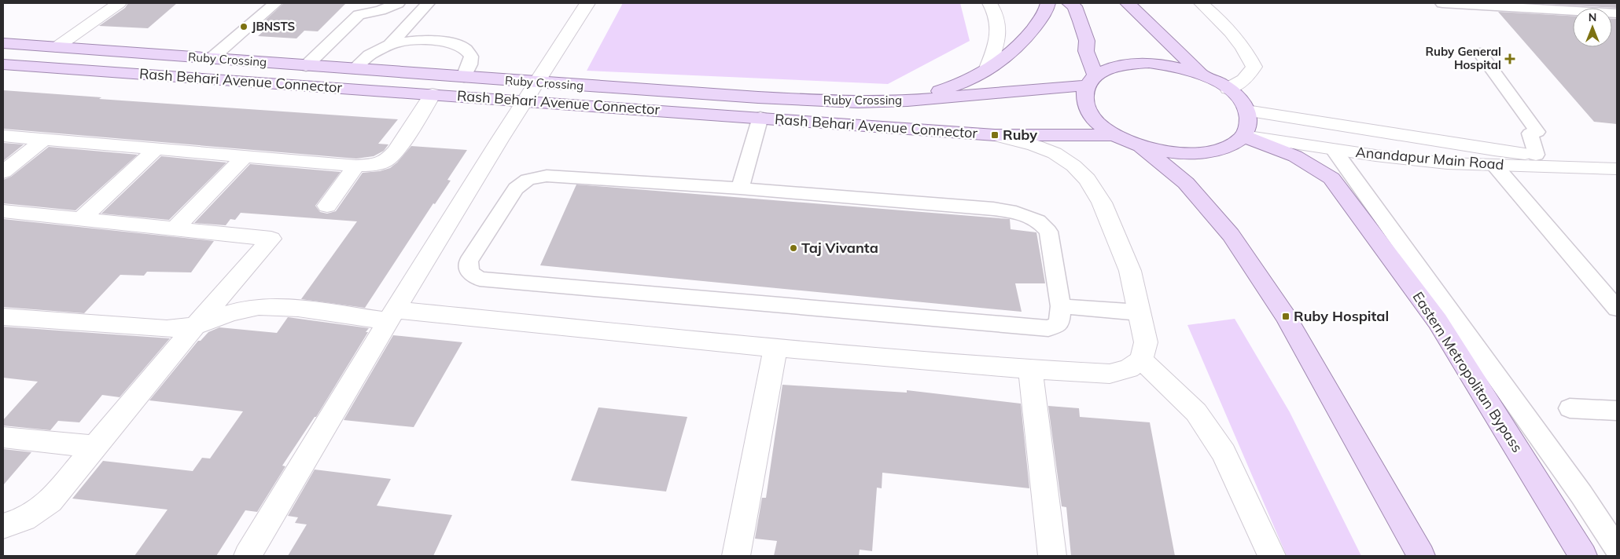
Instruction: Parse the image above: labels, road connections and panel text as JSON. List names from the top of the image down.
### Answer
{
  "streets": {
    "main road": ["Ruby Crossing", "Rash Behari Avenue Connector", "Eastern Metropolitan Bypass"],
    "street": ["Anandapur Main Road"]
  },
  "crossings": [
    ["Ruby Crossing", "Rash Behari Avenue Connector"],
    ["Ruby Crossing", "Anandapur Main Road"],
    ["Anandapur Main Road", "Eastern Metropolitan Bypass"]
  ],
  "places": {
    "other": ["JBNSTS", "Taj Vivanta"],
    "health": ["Ruby General Hospital"],
    "transit": ["Ruby", "Ruby Hospital"]
  },
  "north": "top"
}
